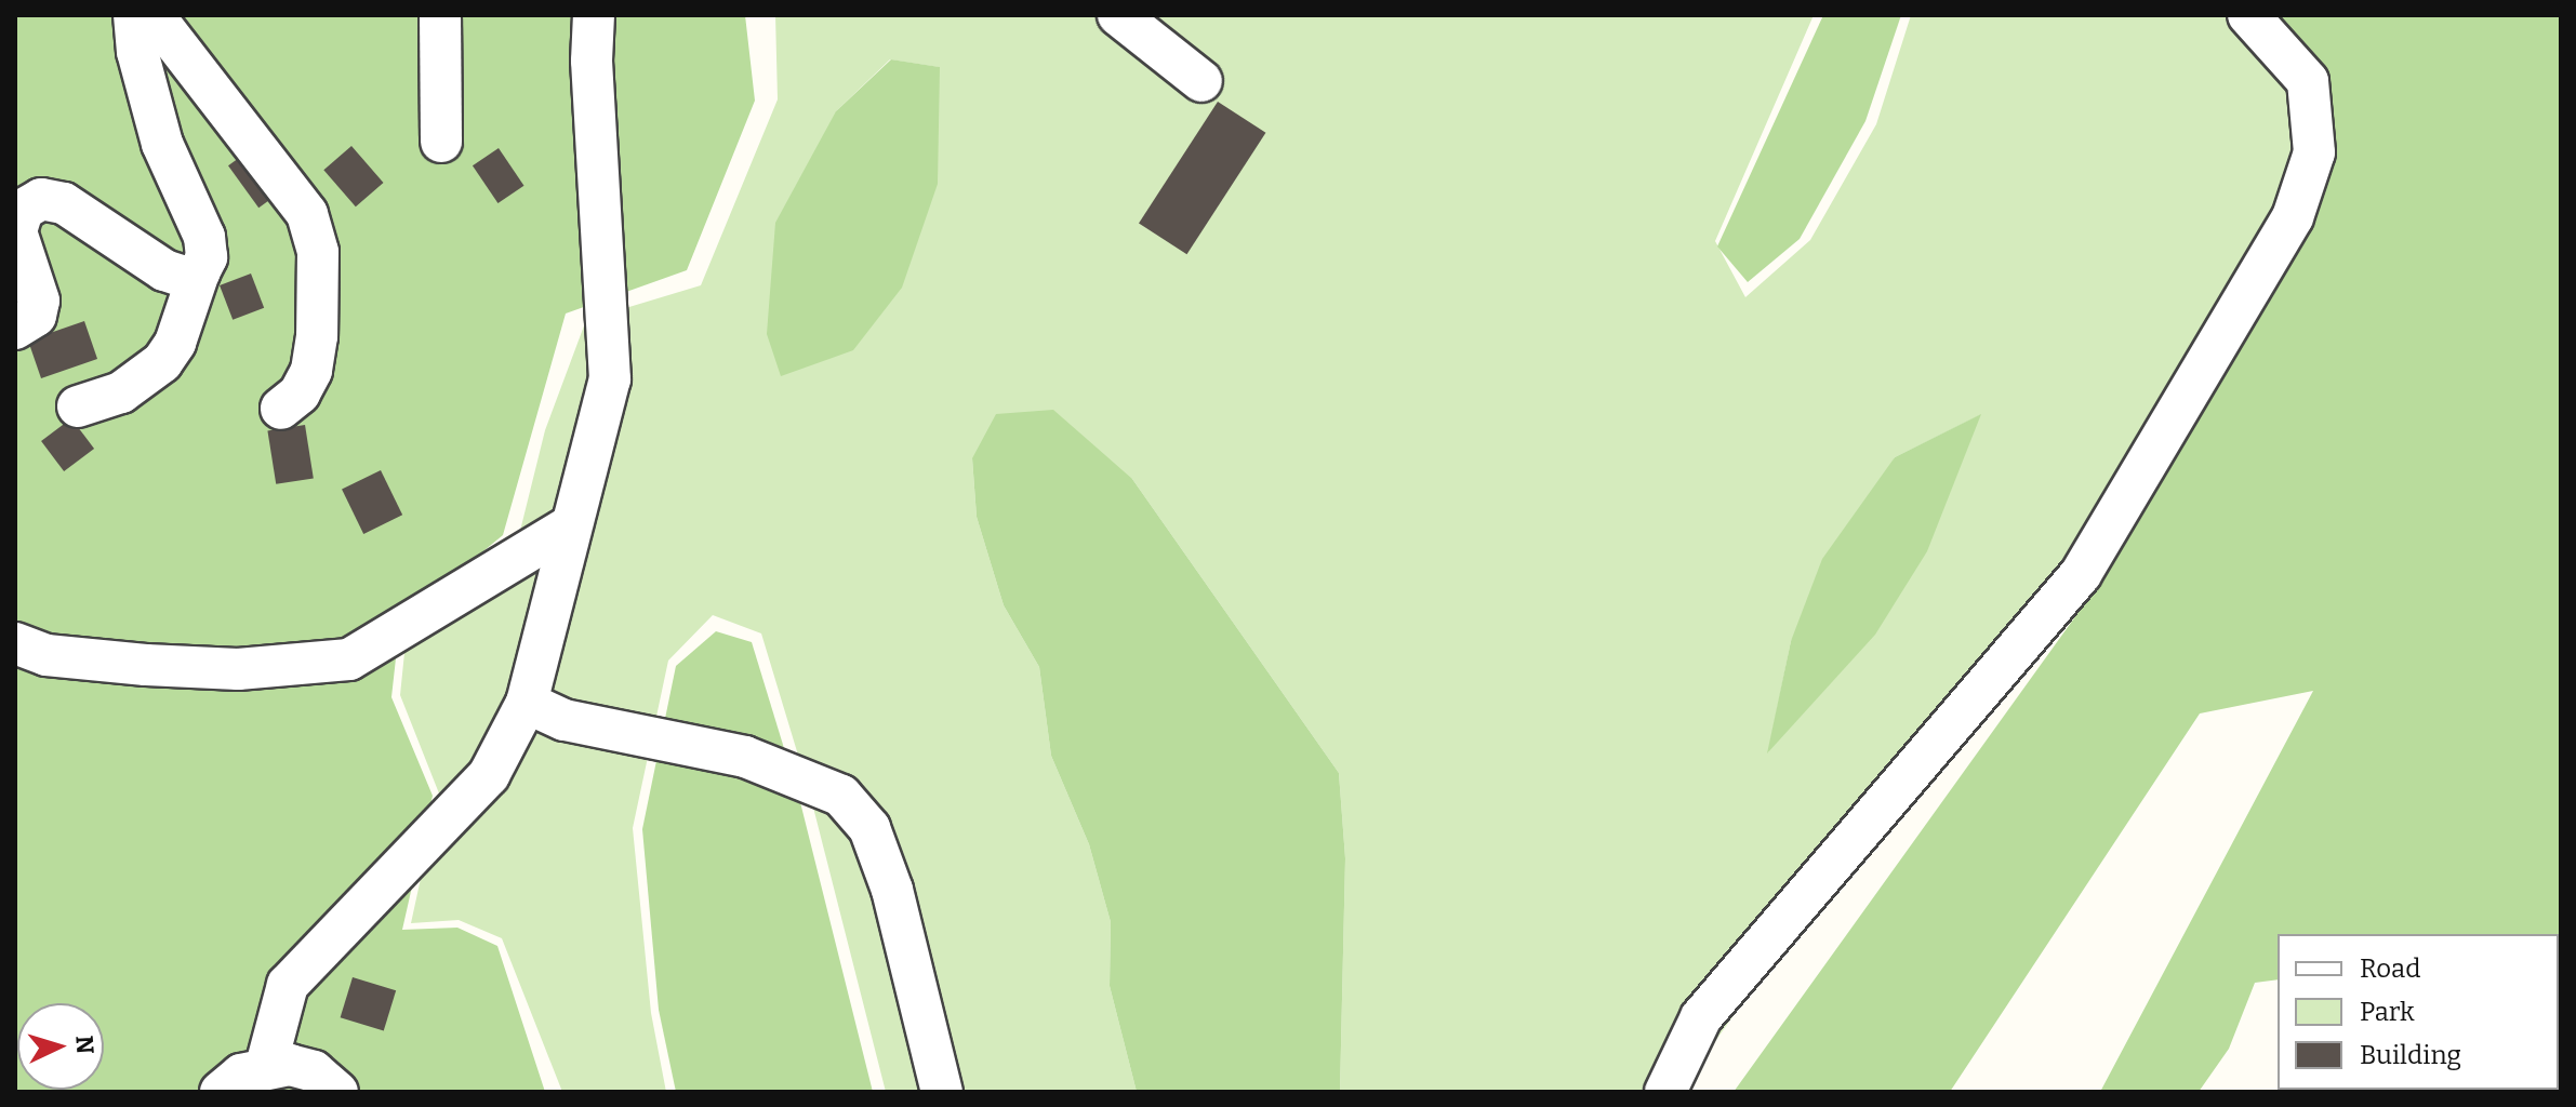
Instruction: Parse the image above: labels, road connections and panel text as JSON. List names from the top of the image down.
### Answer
{
  "legend": ["Road", "Park", "Building"],
  "north": "right"
}
